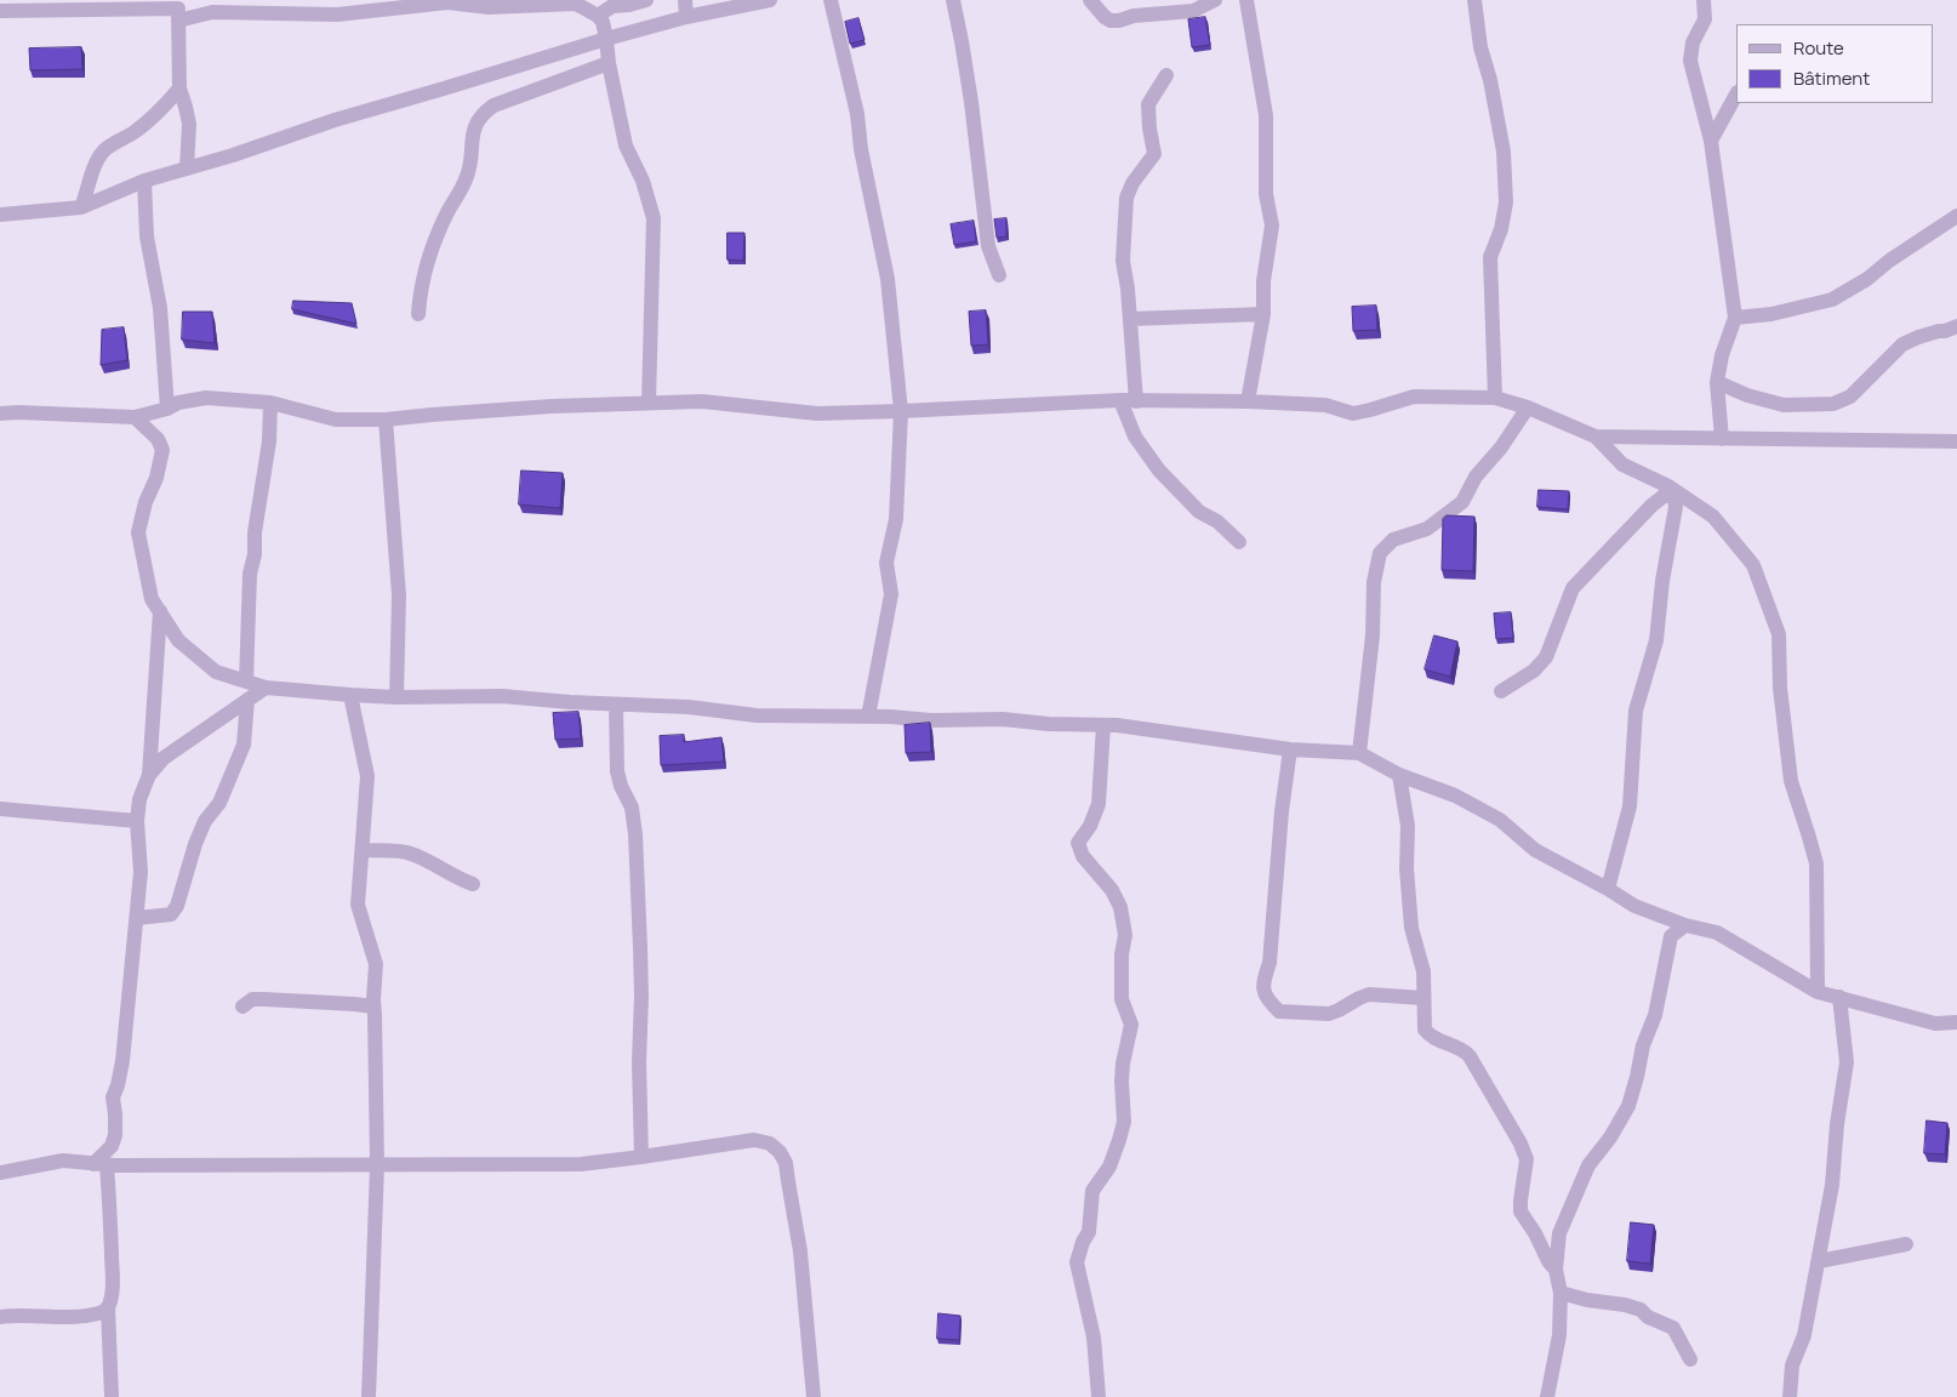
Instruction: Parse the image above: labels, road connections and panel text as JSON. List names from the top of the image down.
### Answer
{
  "legend": ["Route", "Bâtiment"]
}
